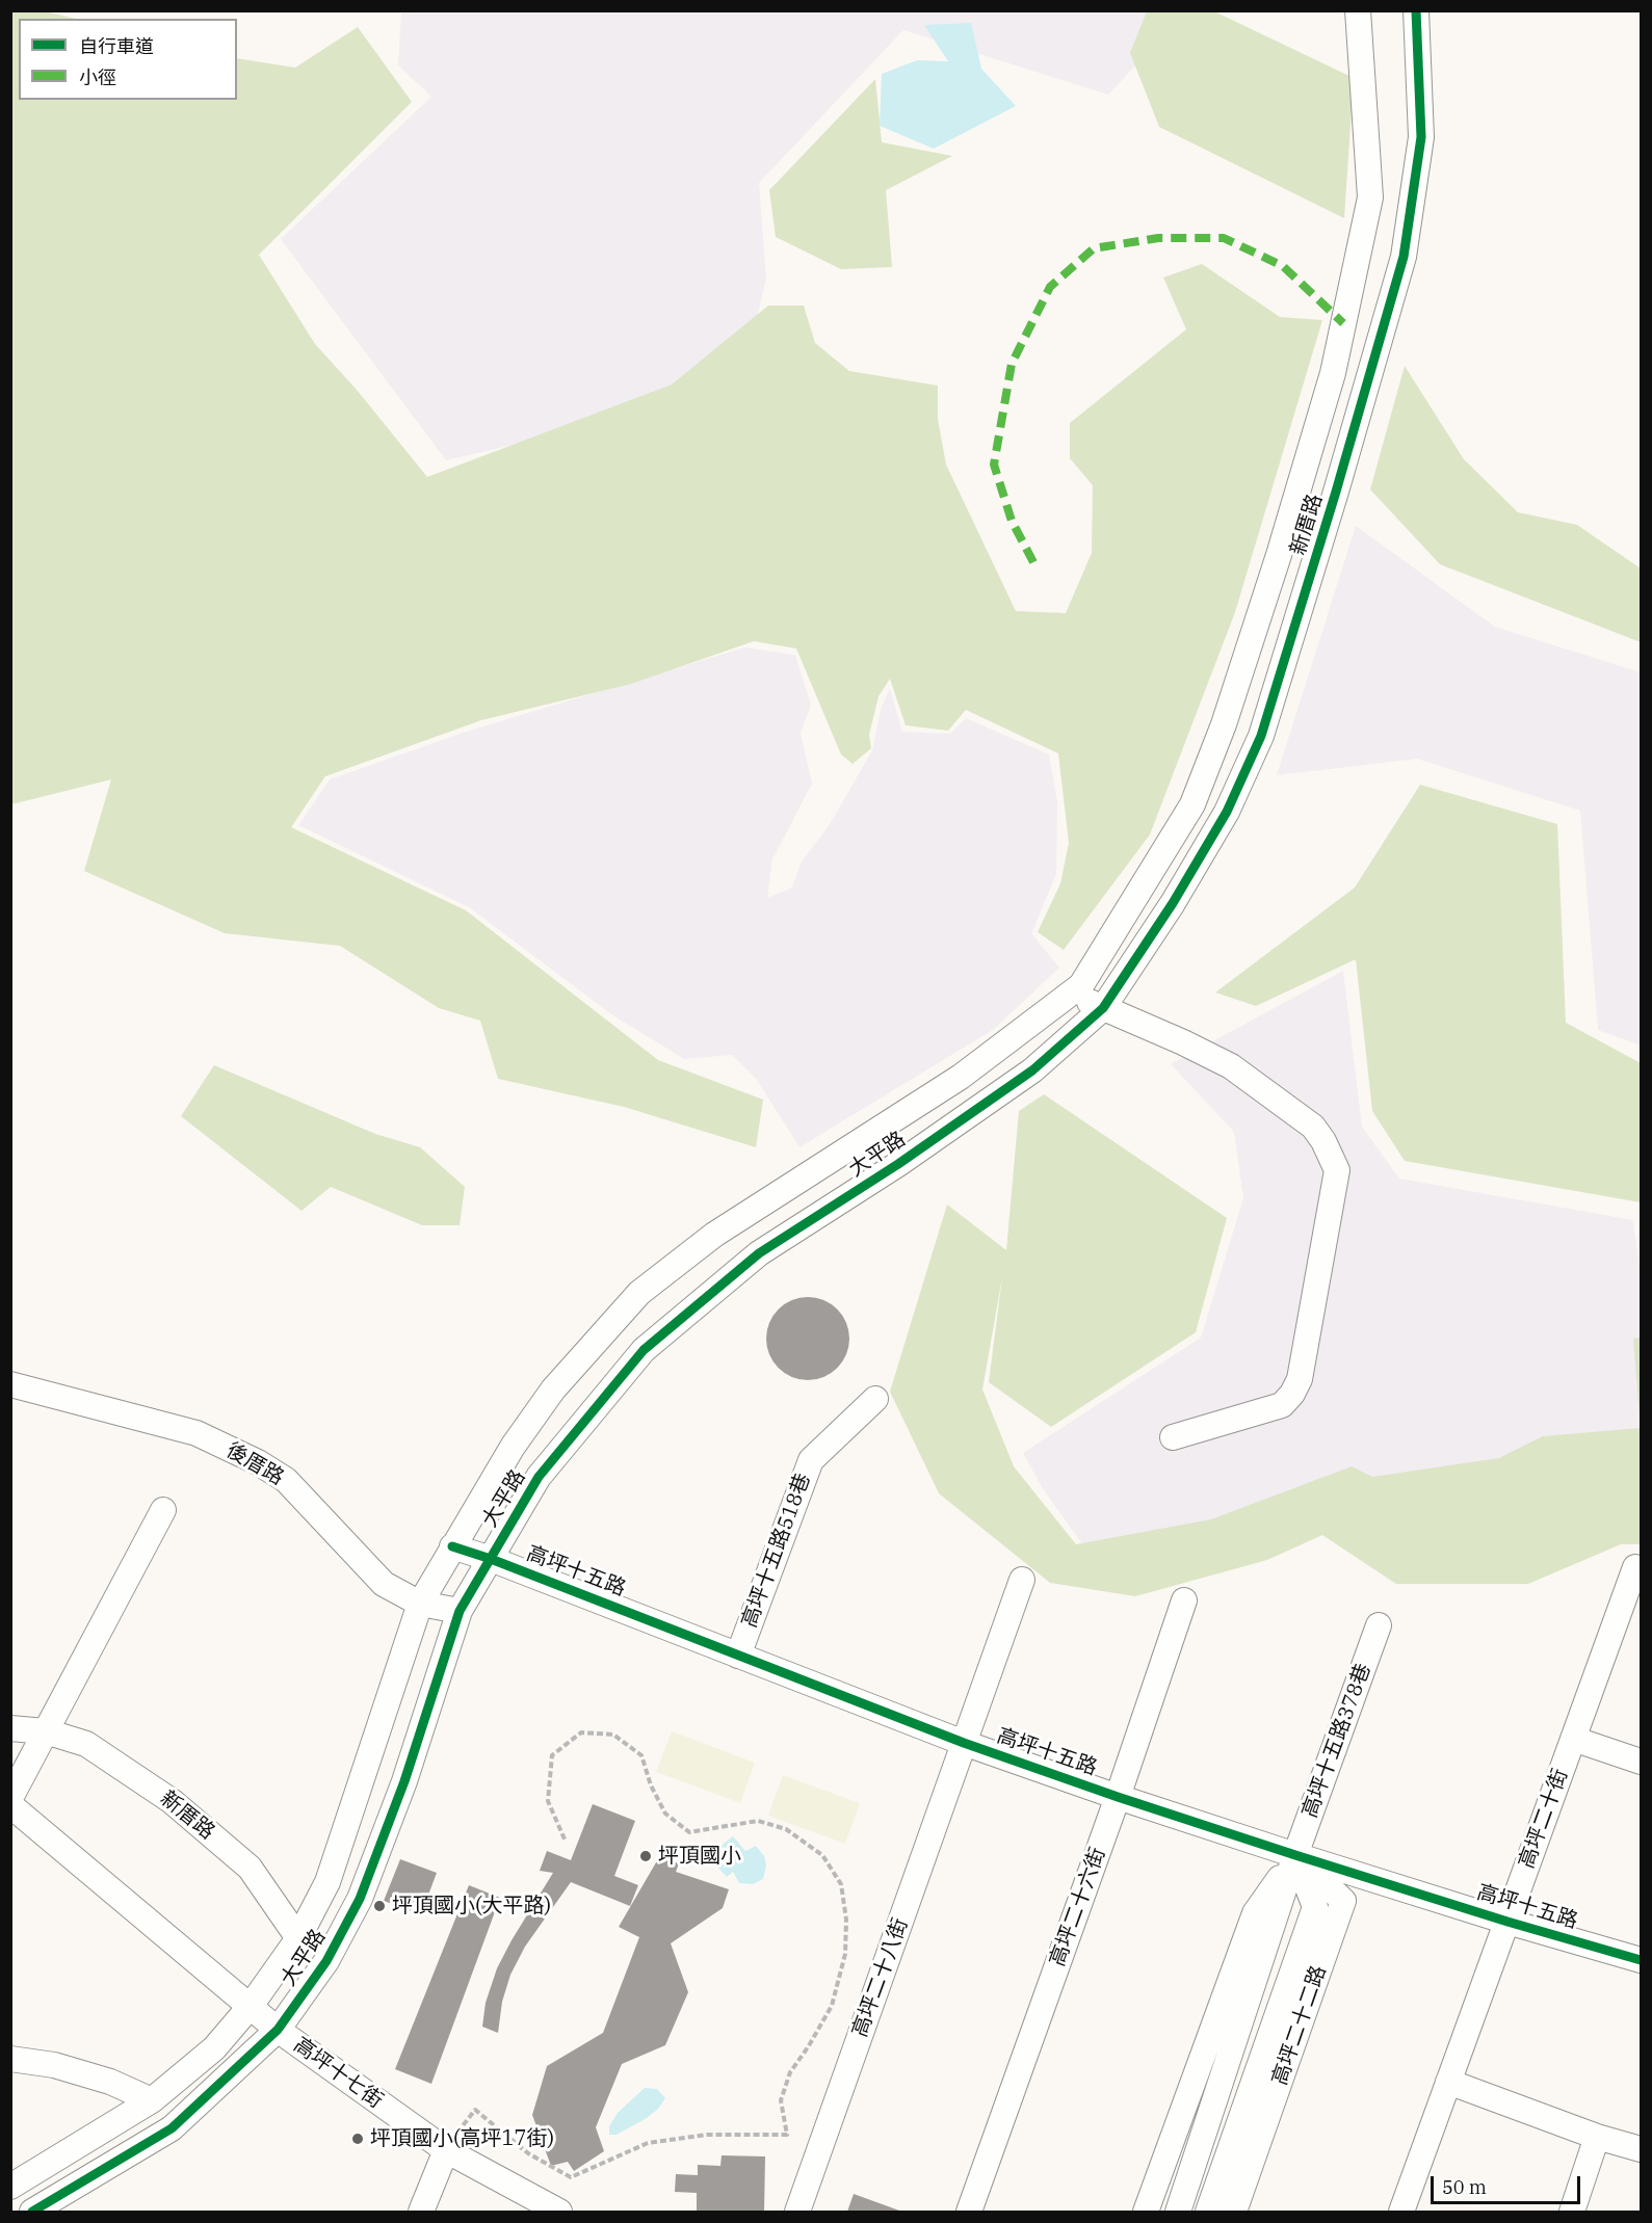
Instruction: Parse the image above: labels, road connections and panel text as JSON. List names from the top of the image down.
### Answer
{
  "streets": {
    "street": [
      "新厝路",
      "大平路",
      "後厝路",
      "高坪十五路518巷",
      "高坪十五路",
      "高坪十五路378巷",
      "高坪二十街",
      "高坪二十六街",
      "高坪二十八街",
      "高坪二十二路",
      "高坪十七街"
    ]
  },
  "crossings": [
    ["新厝路", "大平路"],
    ["大平路", "後厝路"],
    ["大平路", "高坪十五路"],
    ["大平路", "高坪十七街"],
    ["高坪十五路518巷", "高坪十五路"],
    ["高坪十五路", "高坪十五路378巷"],
    ["高坪十五路", "高坪二十街"],
    ["高坪十五路", "高坪二十六街"],
    ["高坪十五路", "高坪二十八街"],
    ["高坪十五路", "高坪二十二路"],
    ["高坪十五路378巷", "高坪二十二路"]
  ],
  "places": ["坪頂國小", "坪頂國小(大平路)", "坪頂國小(高坪17街)"],
  "legend": ["自行車道", "小徑"],
  "scale_bar": "50 m"
}
